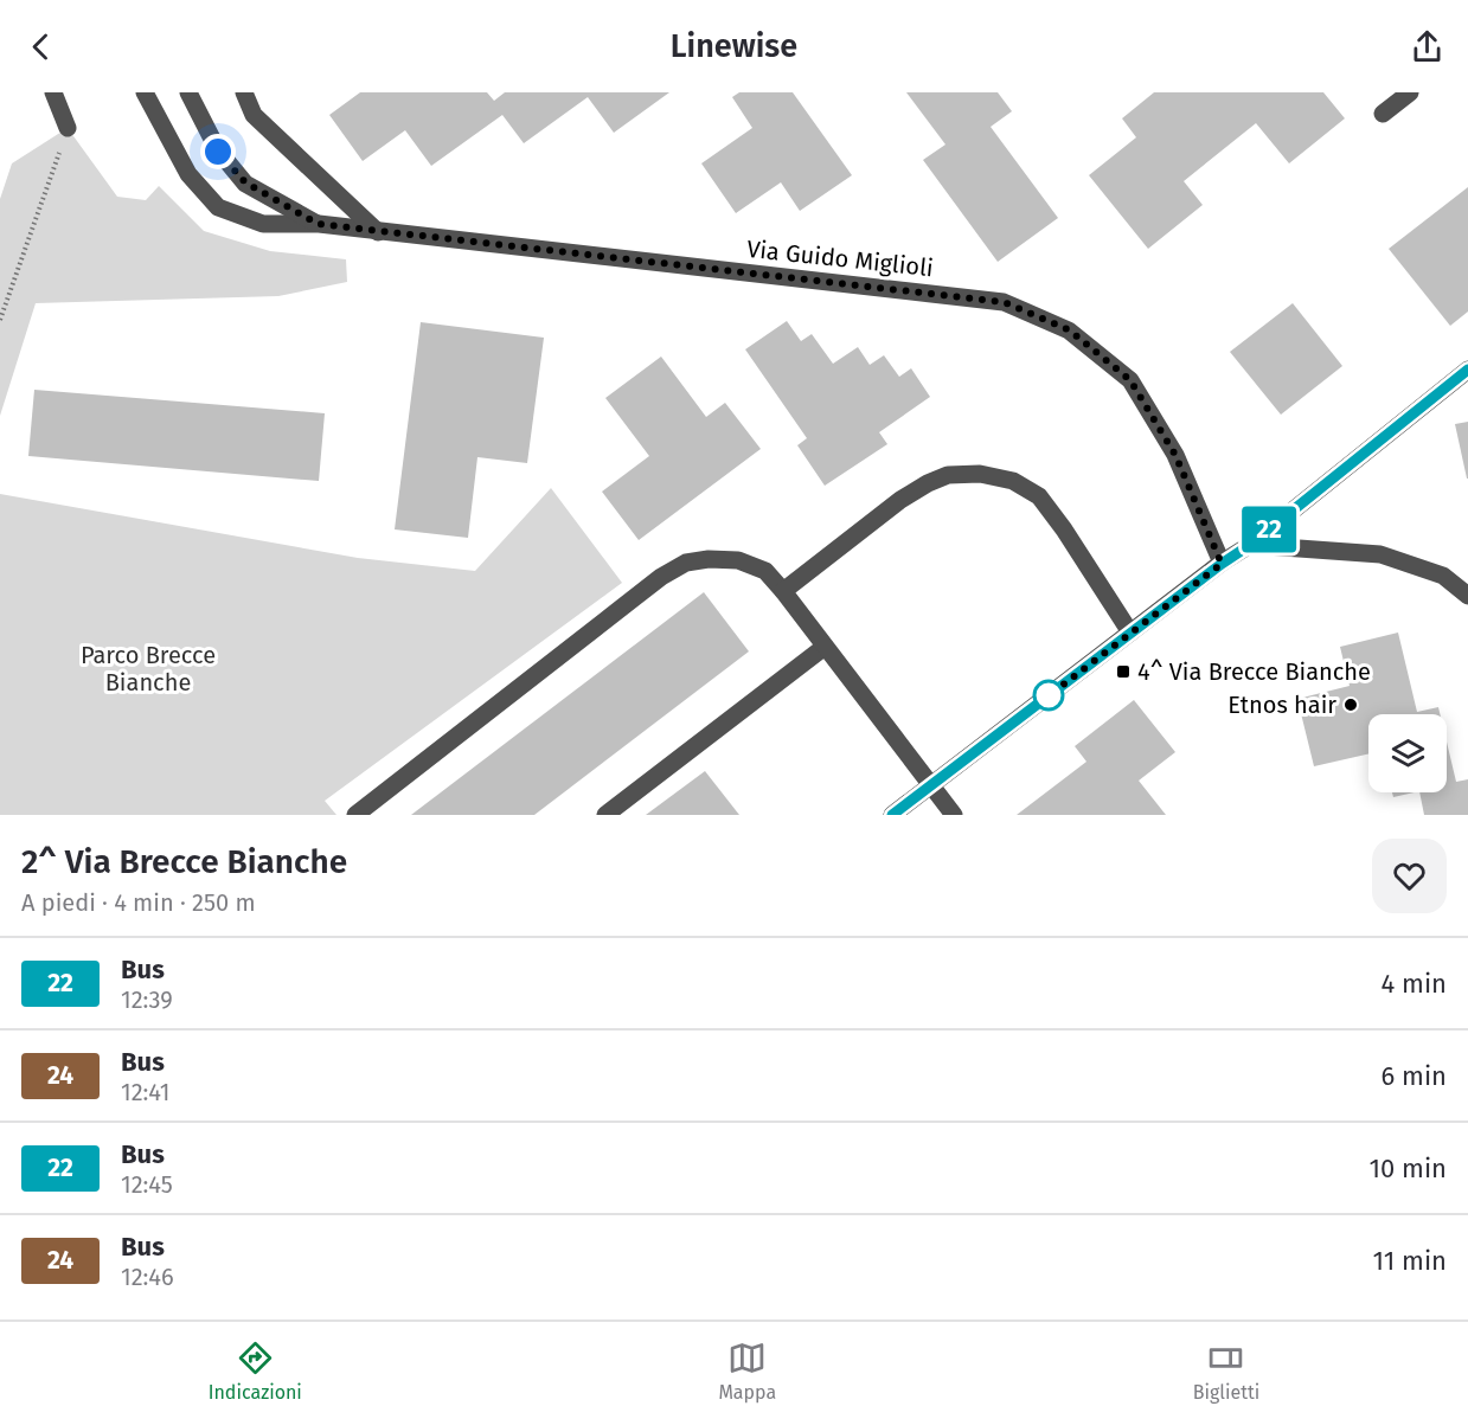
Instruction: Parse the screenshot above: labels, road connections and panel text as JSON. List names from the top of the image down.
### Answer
{
  "streets": {
    "street": ["Via Guido Miglioli"]
  },
  "parks": ["Parco Brecce Bianche"],
  "places": {
    "transit": ["4^ Via Brecce Bianche"],
    "other": ["Etnos hair"]
  },
  "lines": ["bus line 22"],
  "page": {
    "header": "Linewise",
    "on_map": "22",
    "heading": ["2^ Via Brecce Bianche", "A piedi · 4 min · 250 m"],
    "list": [
      {
        "mark": "22",
        "name": "Bus",
        "note": "12:39",
        "value": "4 min"
      },
      {
        "mark": "24",
        "name": "Bus",
        "note": "12:41",
        "value": "6 min"
      },
      {
        "mark": "22",
        "name": "Bus",
        "note": "12:45",
        "value": "10 min"
      },
      {
        "mark": "24",
        "name": "Bus",
        "note": "12:46",
        "value": "11 min"
      }
    ],
    "tabs": ["Indicazioni", "Mappa", "Biglietti"]
  }
}
